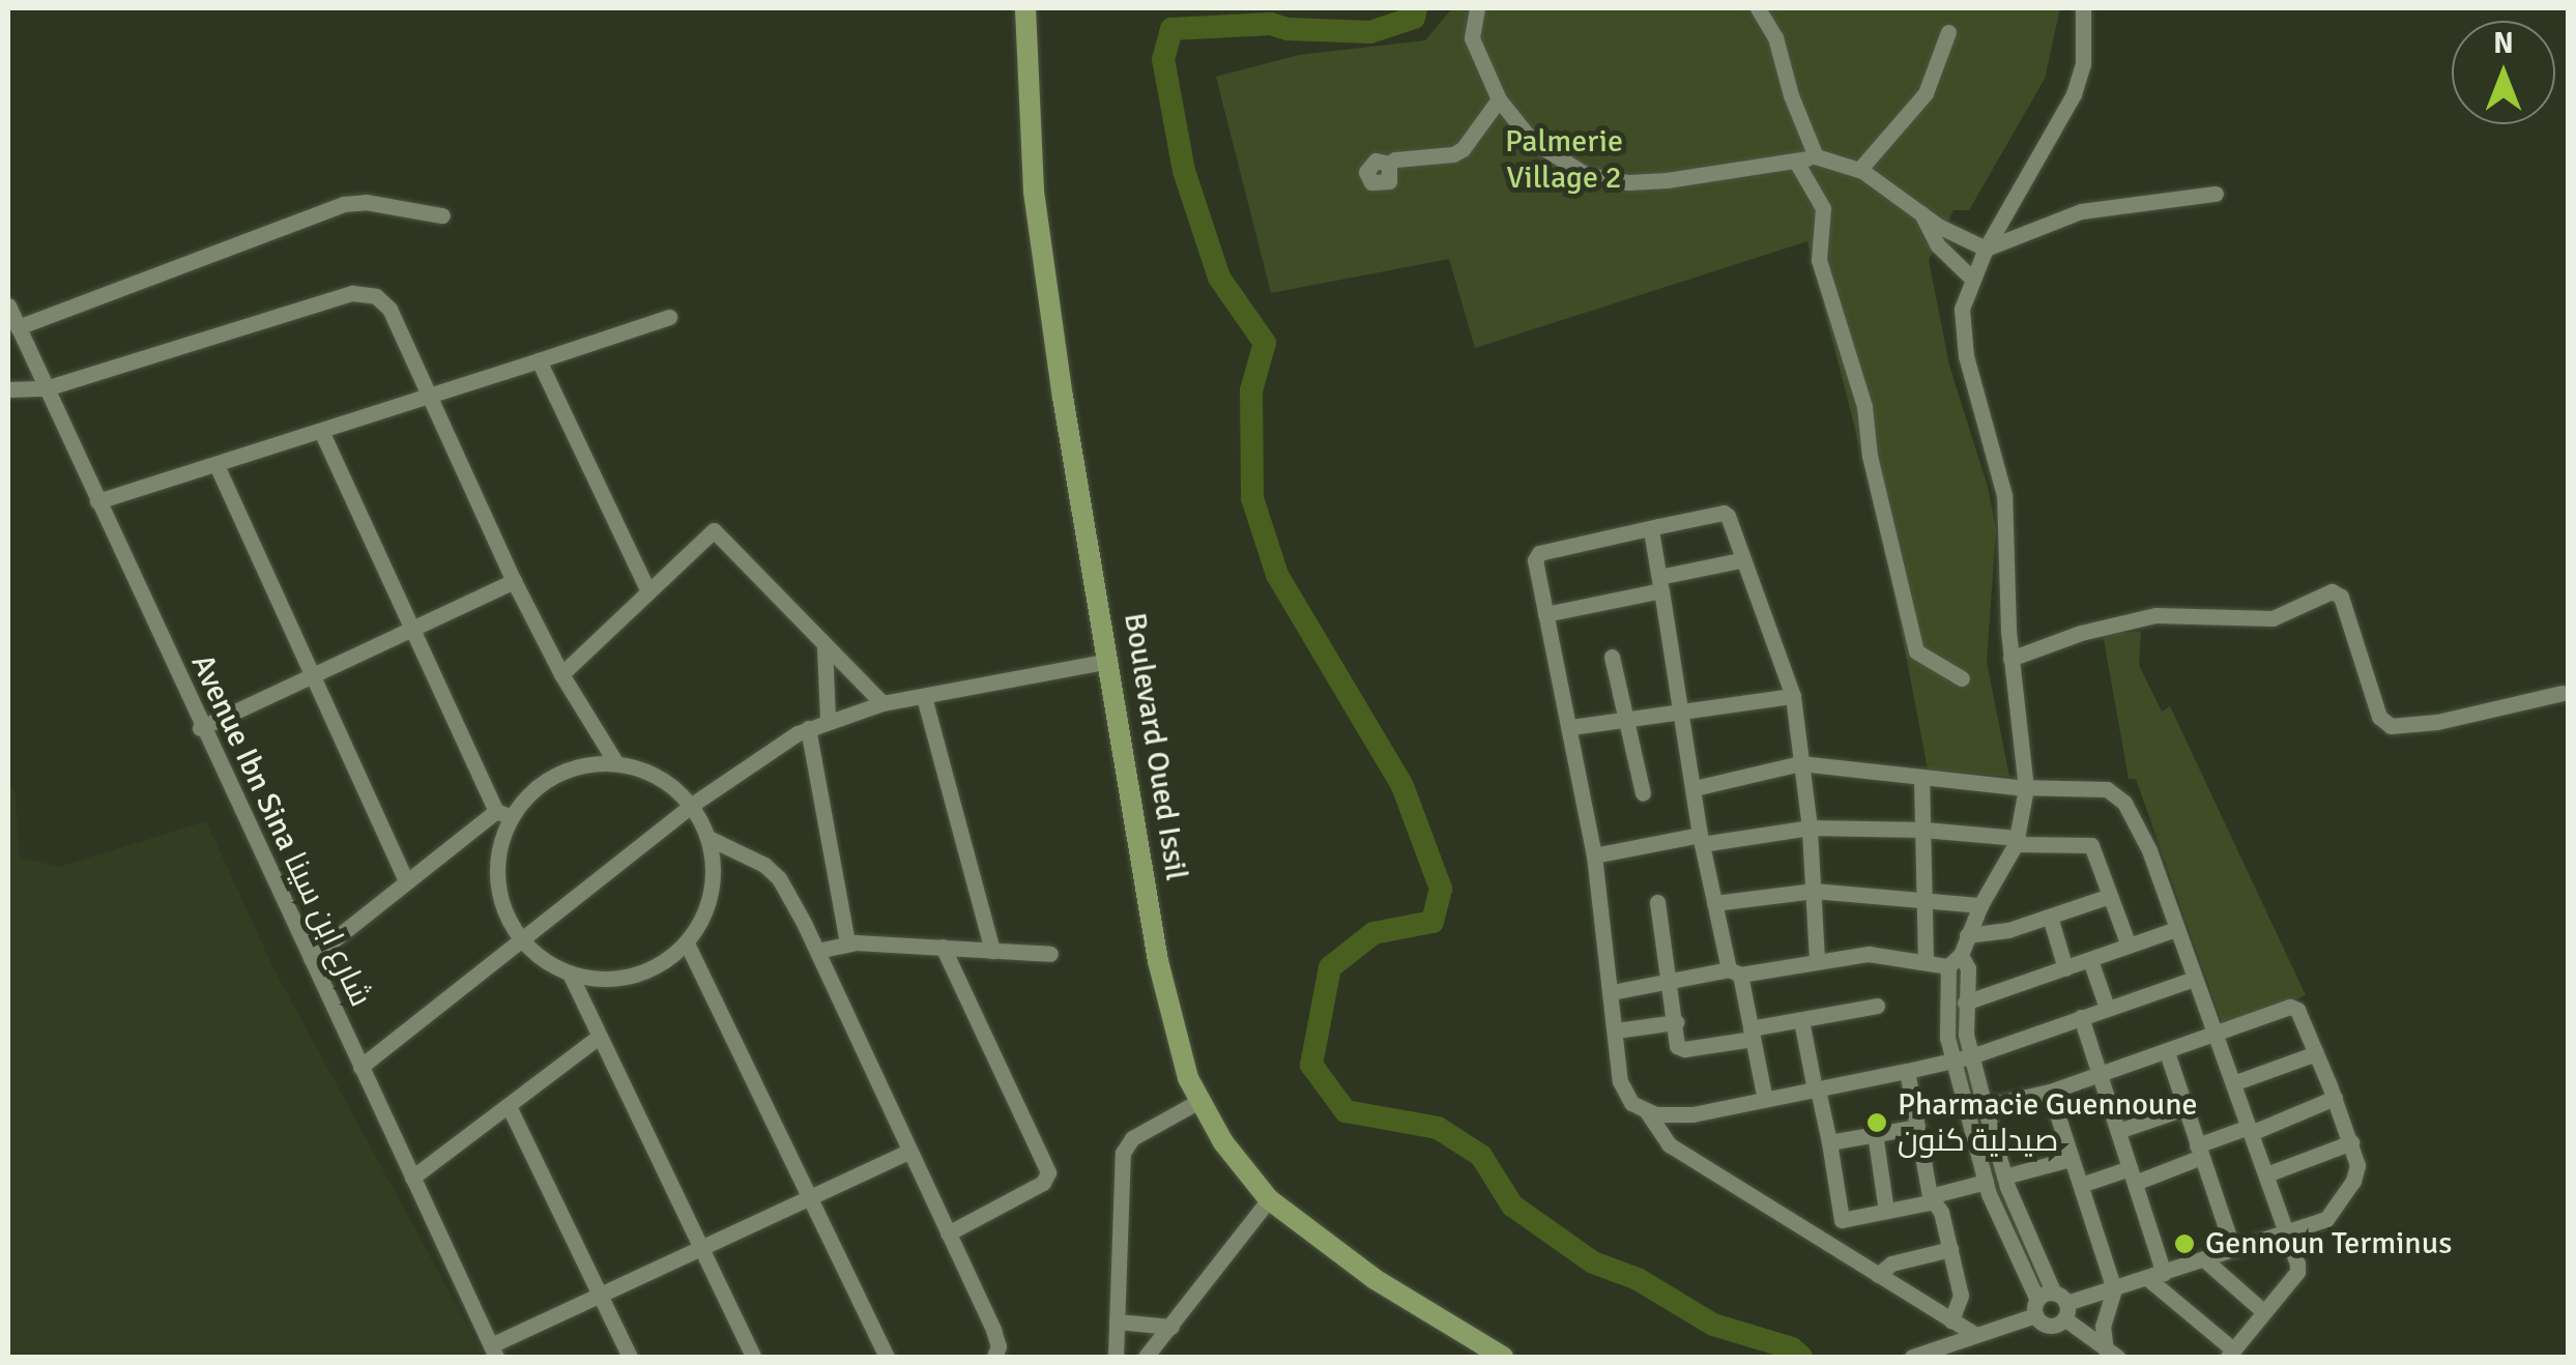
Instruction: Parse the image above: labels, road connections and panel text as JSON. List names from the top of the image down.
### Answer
{
  "streets": {
    "main road": ["Boulevard Oued Issil"],
    "street": ["Avenue Ibn Sina شارع ابن سينا"]
  },
  "parks": ["Palmerie Village 2"],
  "places": ["Pharmacie Guennoune صيدلية كنون", "Gennoun Terminus"],
  "north": "top"
}
